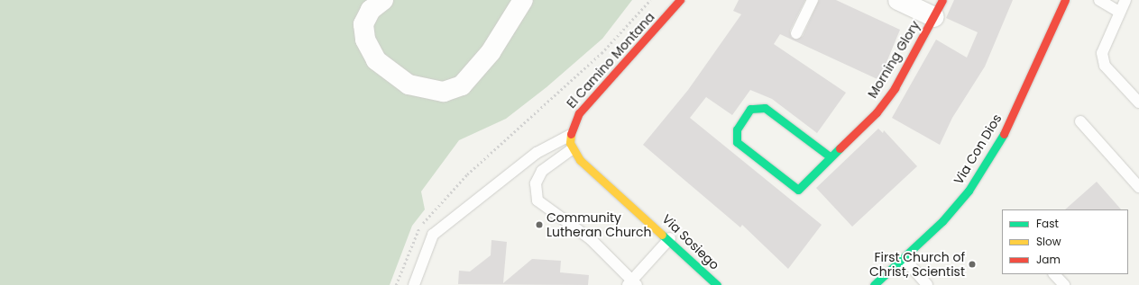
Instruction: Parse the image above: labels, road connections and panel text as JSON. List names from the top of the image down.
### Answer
{
  "streets": {
    "street": [
      "Morning Glory",
      "El Camino Montana",
      "Via Con Dios",
      "Via Sosiego"
    ]
  },
  "places": ["Community Lutheran Church", "First Church of Christ, Scientist"],
  "legend": ["Fast", "Slow", "Jam"]
}
